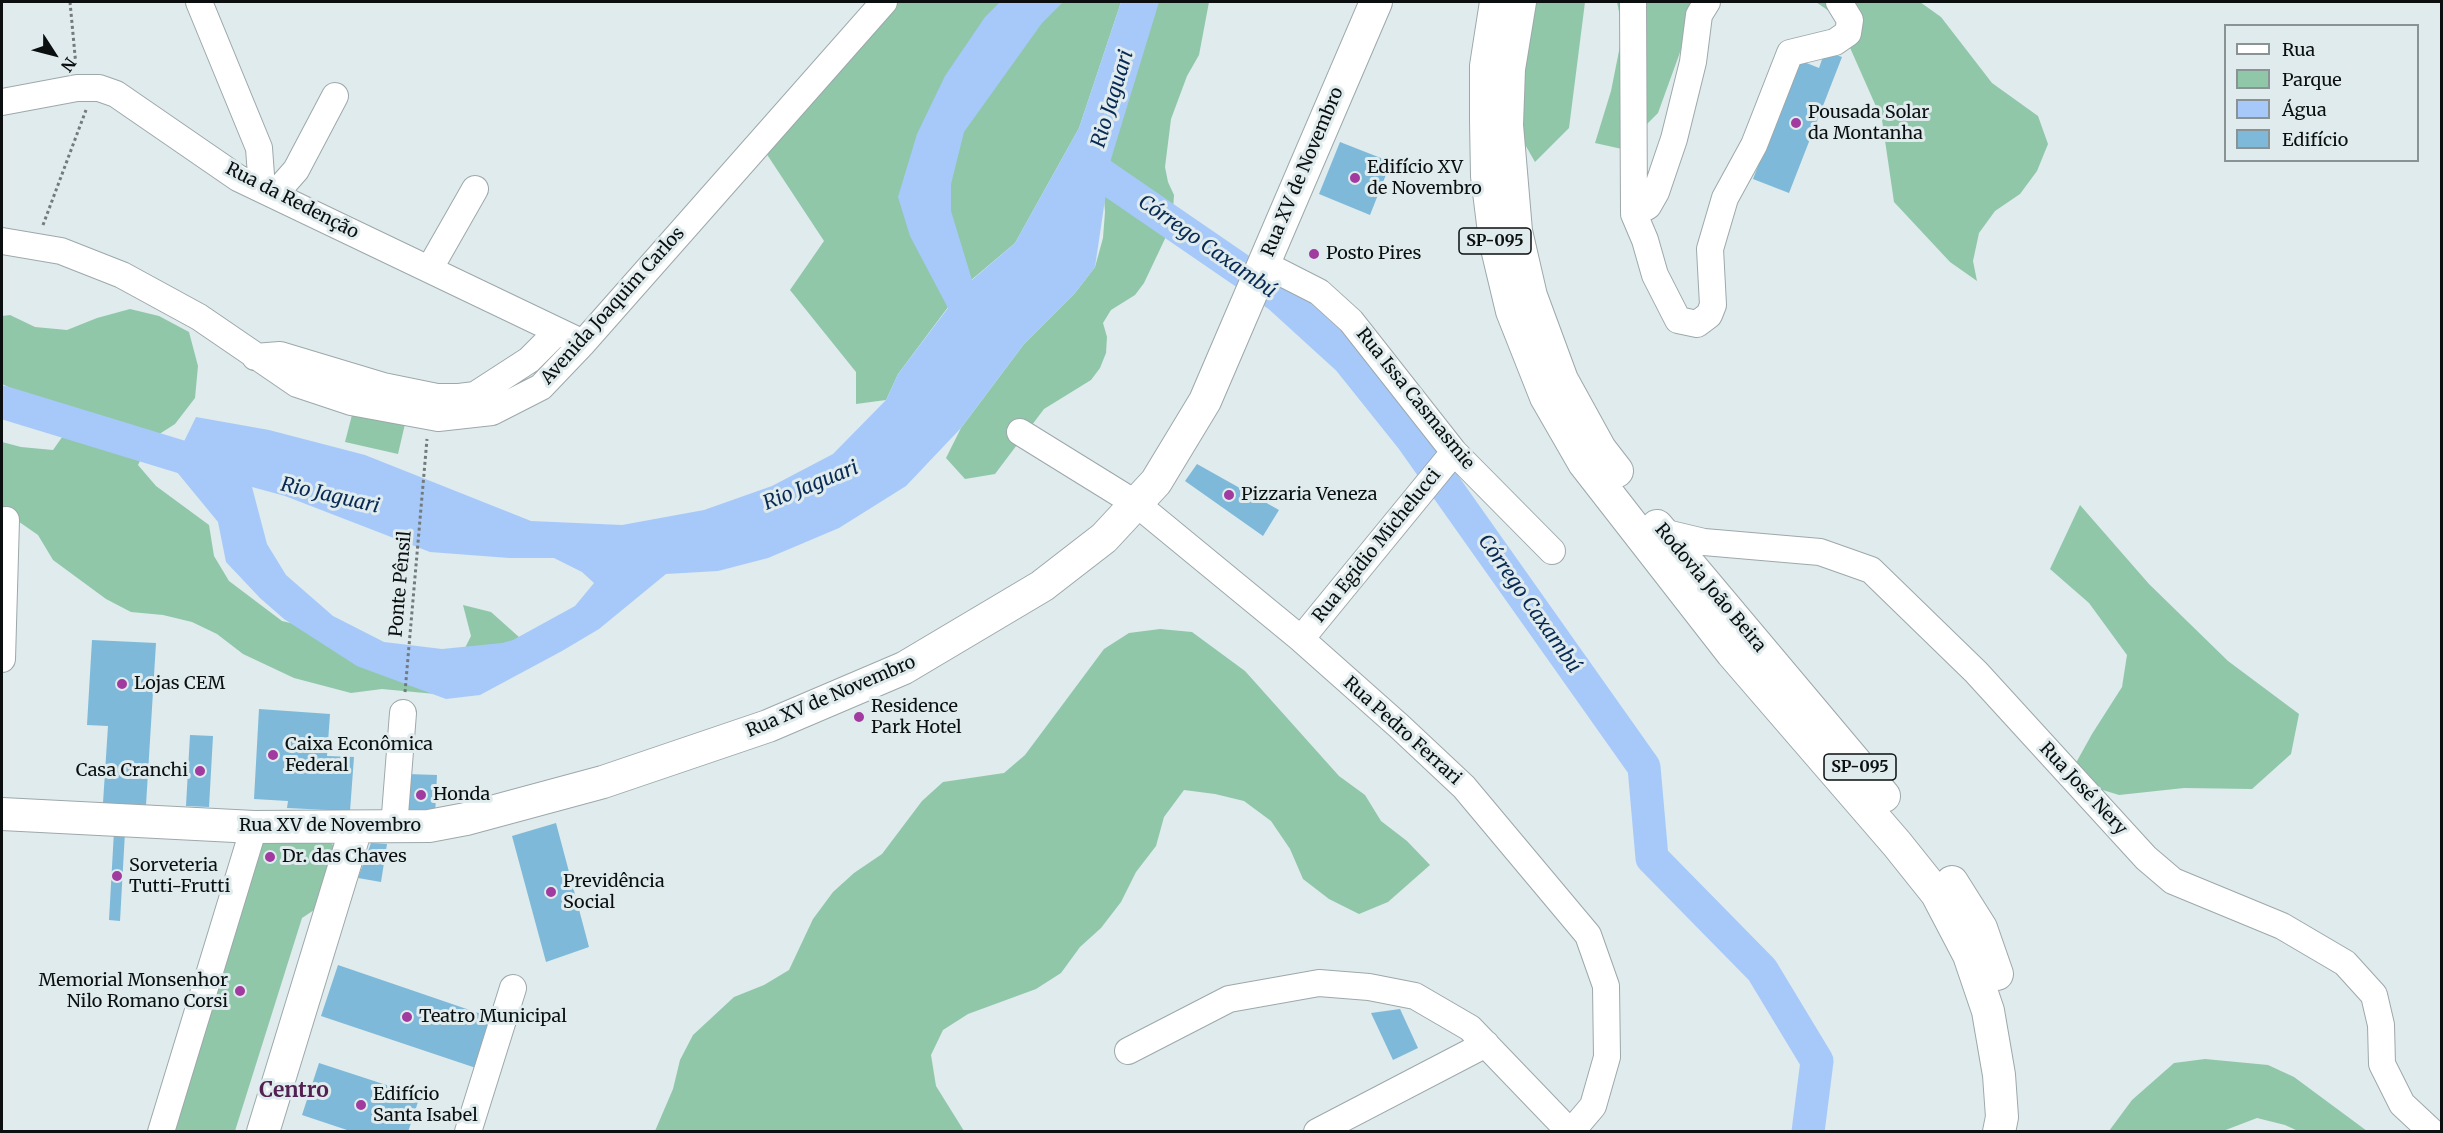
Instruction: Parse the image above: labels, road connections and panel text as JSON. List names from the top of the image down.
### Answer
{
  "streets": {
    "main road": ["Rua XV de Novembro", "SP-095", "Rodovia João Beira"],
    "street": [
      "Rua da Redenção",
      "Avenida Joaquim Carlos",
      "Rua Issa Casmasmie",
      "Rua Egidio Michelucci",
      "Rua Pedro Ferrari",
      "Rua José Nery"
    ],
    "path": ["Ponte Pênsil"]
  },
  "crossings": [
    ["Rua XV de Novembro", "Rua Issa Casmasmie"],
    ["Rua XV de Novembro", "Rua Pedro Ferrari"],
    ["Rua da Redenção", "Avenida Joaquim Carlos"],
    ["Rua Issa Casmasmie", "Rua Egidio Michelucci"],
    ["Rua Egidio Michelucci", "Rua Pedro Ferrari"],
    ["Rodovia João Beira", "Rua José Nery"]
  ],
  "districts": ["Centro"],
  "water": ["Rio Jaguari", "Córrego Caxambú"],
  "places": [
    "Pousada Solar da Montanha",
    "Edifício XV de Novembro",
    "Posto Pires",
    "Pizzaria Veneza",
    "Lojas CEM",
    "Residence Park Hotel",
    "Caixa Econômica Federal",
    "Casa Cranchi",
    "Honda",
    "Dr. das Chaves",
    "Sorveteria Tutti-Frutti",
    "Previdência Social",
    "Memorial Monsenhor Nilo Romano Corsi",
    "Teatro Municipal",
    "Edifício Santa Isabel"
  ],
  "legend": [
    "Rua",
    "Parque",
    "Água",
    "Edifício"
  ],
  "north": "bottom right"
}
